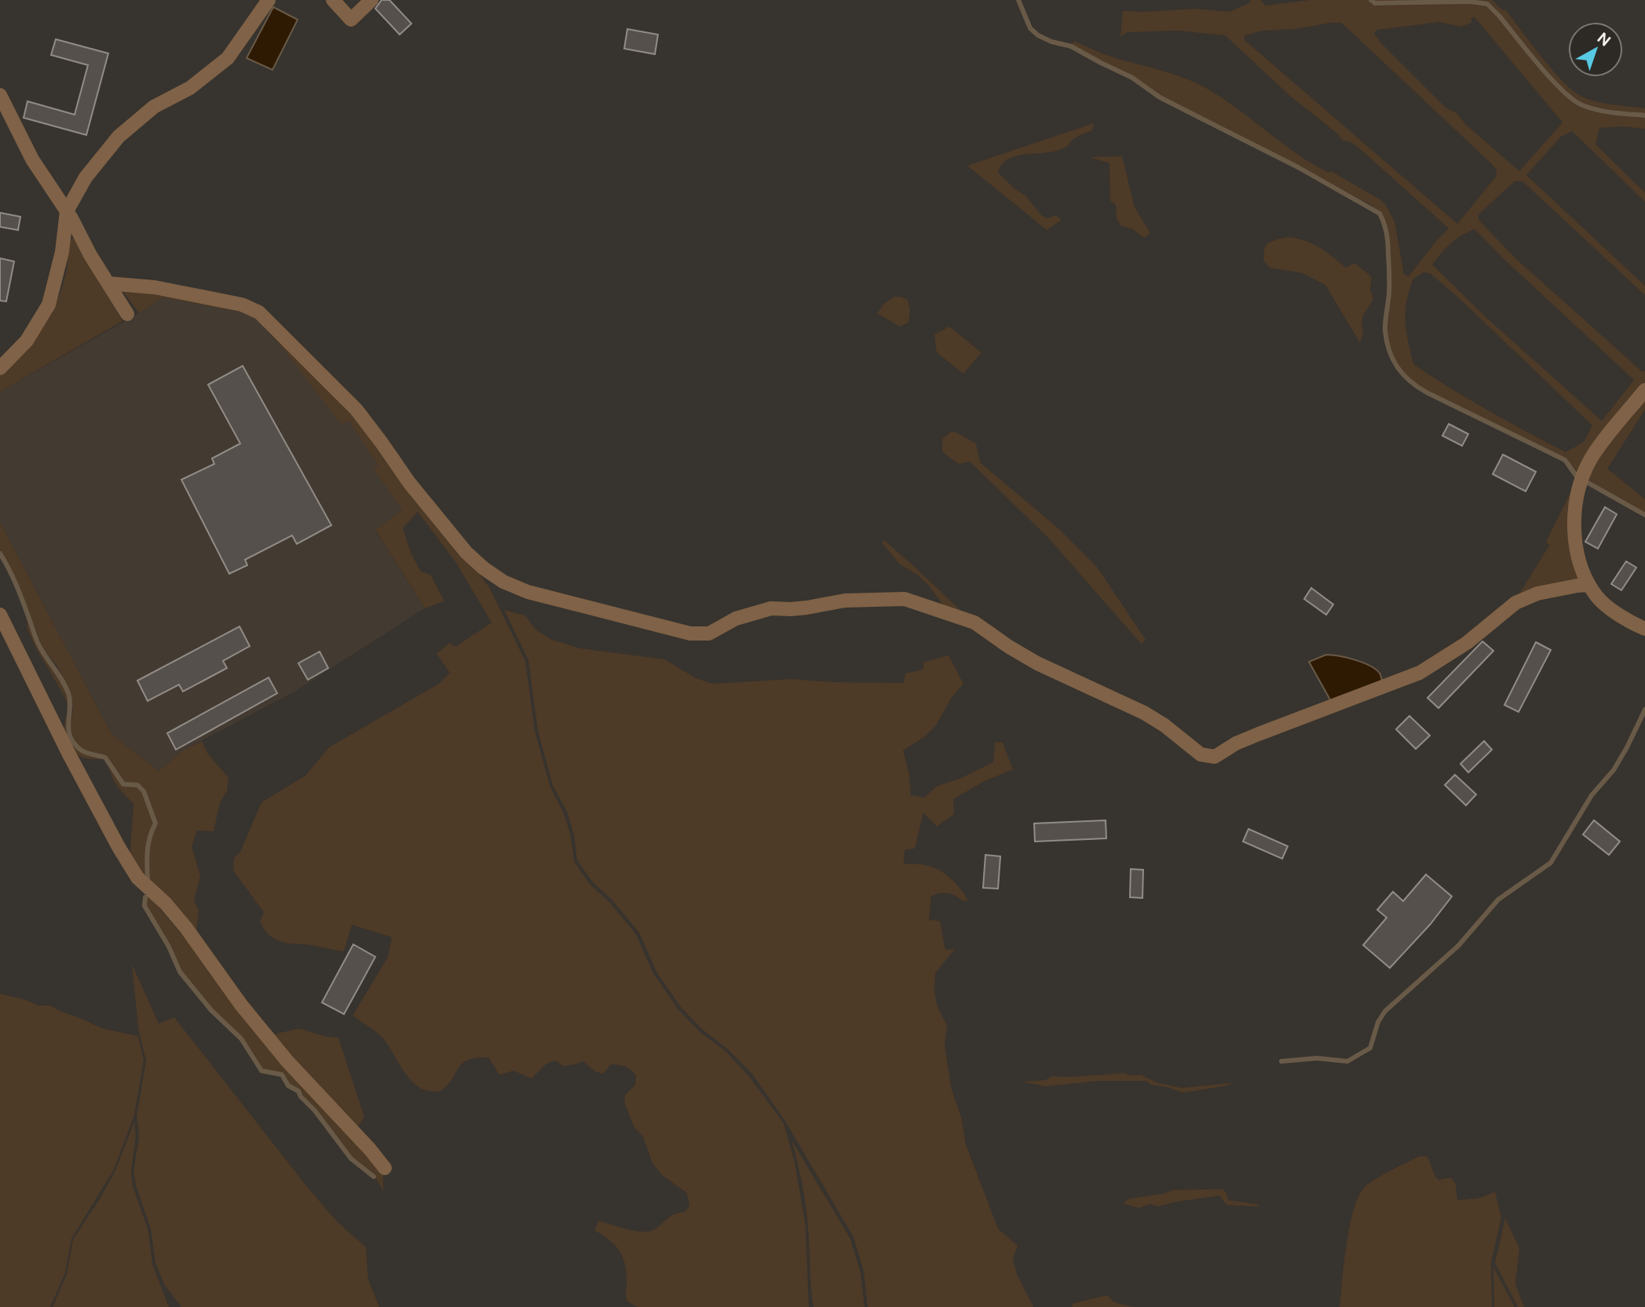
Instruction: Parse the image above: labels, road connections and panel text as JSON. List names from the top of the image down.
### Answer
{
  "north": "top right"
}
